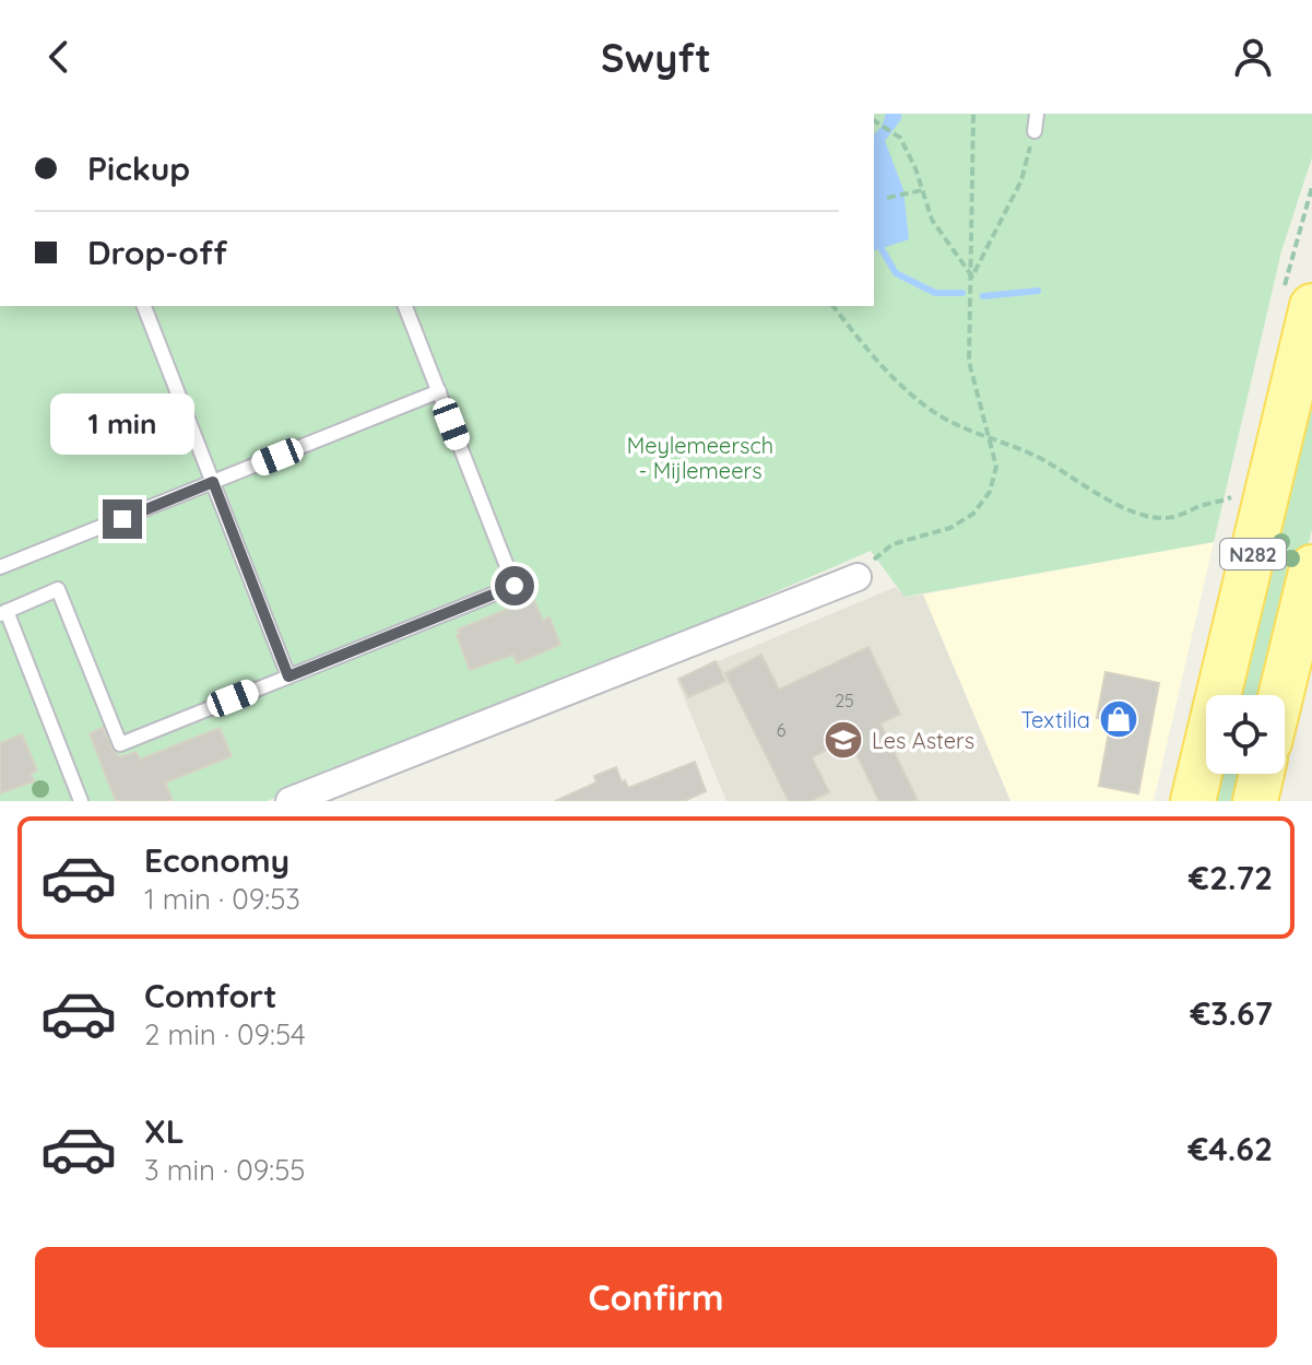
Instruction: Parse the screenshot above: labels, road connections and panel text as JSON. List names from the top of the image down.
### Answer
{
  "streets": {
    "main road": ["N282"]
  },
  "parks": ["Meylemeersch - Mijlemeers"],
  "places": {
    "shop": ["Textilia"],
    "school or university": ["Les Asters"]
  },
  "house_numbers": ["25", "6"],
  "page": {
    "header": "Swyft",
    "banner": ["Pickup", "Drop-off"],
    "bubble": "1 min",
    "list": [
      {
        "name": "Economy",
        "note": "1 min · 09:53",
        "value": "€2.72"
      },
      {
        "name": "Comfort",
        "note": "2 min · 09:54",
        "value": "€3.67"
      },
      {
        "name": "XL",
        "note": "3 min · 09:55",
        "value": "€4.62"
      }
    ],
    "buttons": "Confirm"
  }
}
